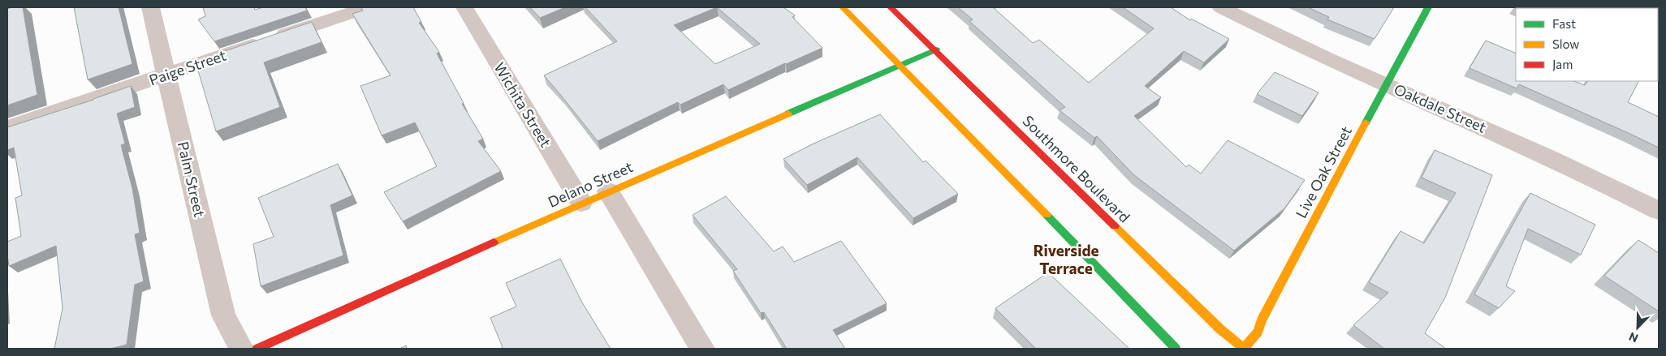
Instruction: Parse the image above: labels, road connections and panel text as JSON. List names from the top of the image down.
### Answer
{
  "streets": {
    "street": [
      "Paige Street",
      "Wichita Street",
      "Oakdale Street",
      "Southmore Boulevard",
      "Live Oak Street",
      "Palm Street",
      "Delano Street"
    ]
  },
  "crossings": [
    ["Paige Street", "Palm Street"],
    ["Wichita Street", "Delano Street"],
    ["Oakdale Street", "Live Oak Street"],
    ["Southmore Boulevard", "Live Oak Street"],
    ["Southmore Boulevard", "Delano Street"]
  ],
  "districts": ["Riverside Terrace"],
  "legend": ["Fast", "Slow", "Jam"],
  "north": "bottom left"
}
